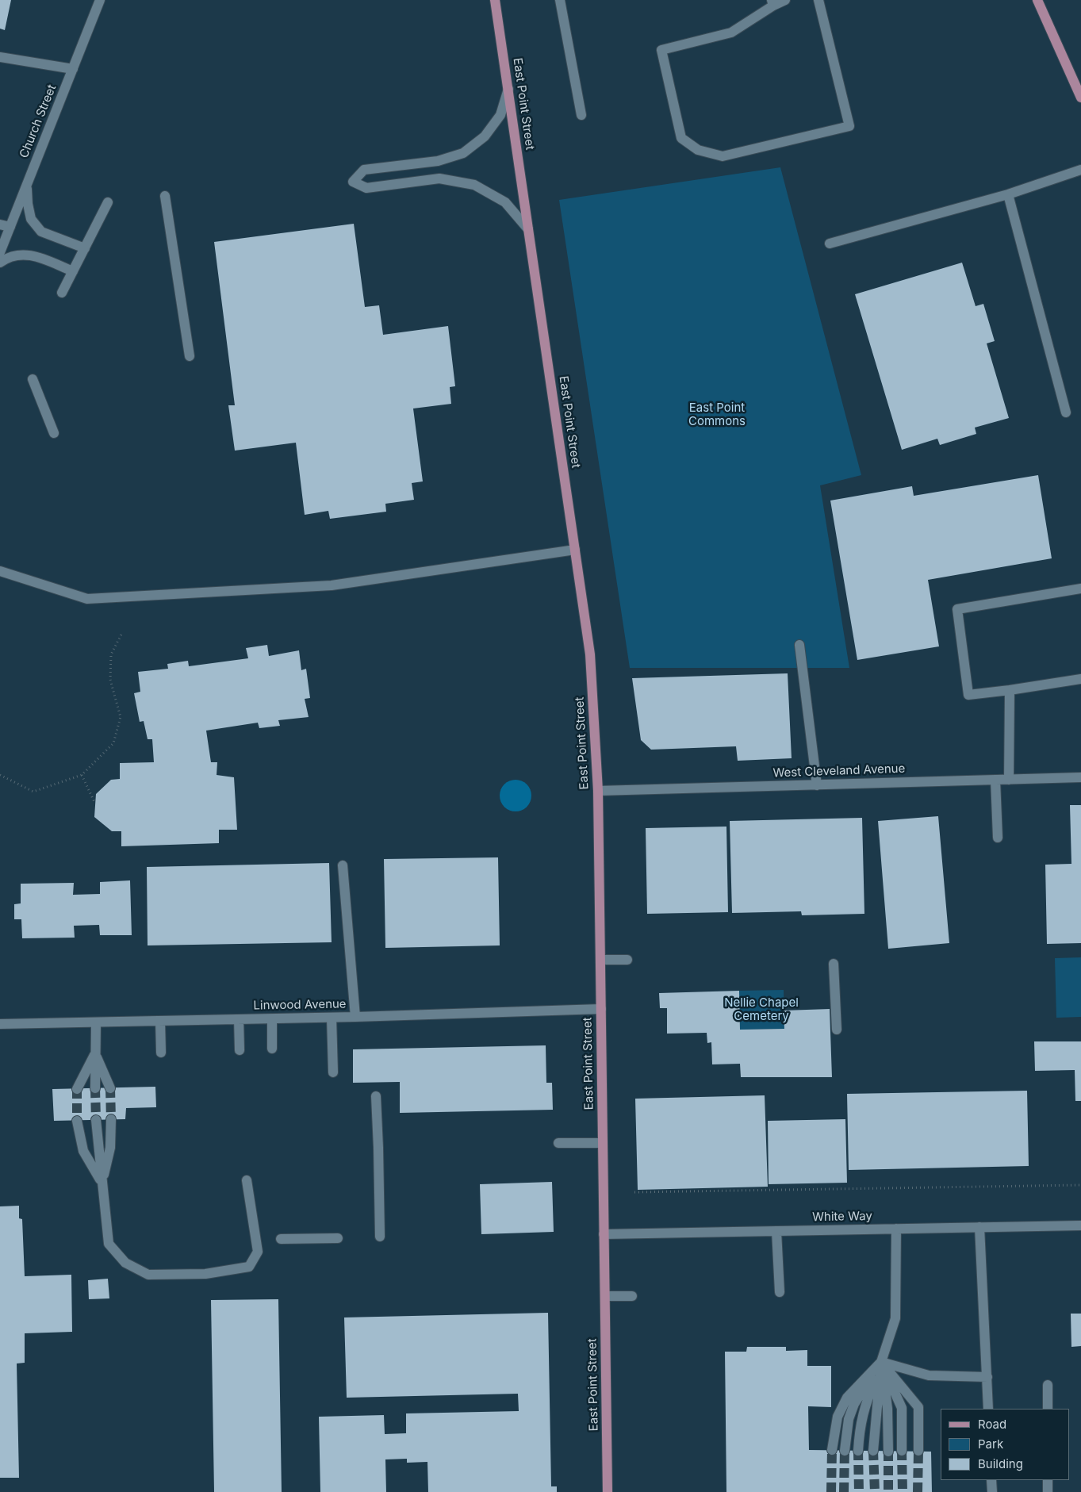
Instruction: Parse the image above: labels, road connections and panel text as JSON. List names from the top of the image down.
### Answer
{
  "streets": {
    "main road": ["East Point Street"],
    "street": [
      "Church Street",
      "West Cleveland Avenue",
      "Linwood Avenue",
      "White Way"
    ]
  },
  "crossings": [
    ["East Point Street", "West Cleveland Avenue"],
    ["East Point Street", "Linwood Avenue"],
    ["East Point Street", "White Way"]
  ],
  "parks": ["East Point Commons", "Nellie Chapel Cemetery"],
  "legend": ["Road", "Park", "Building"]
}
